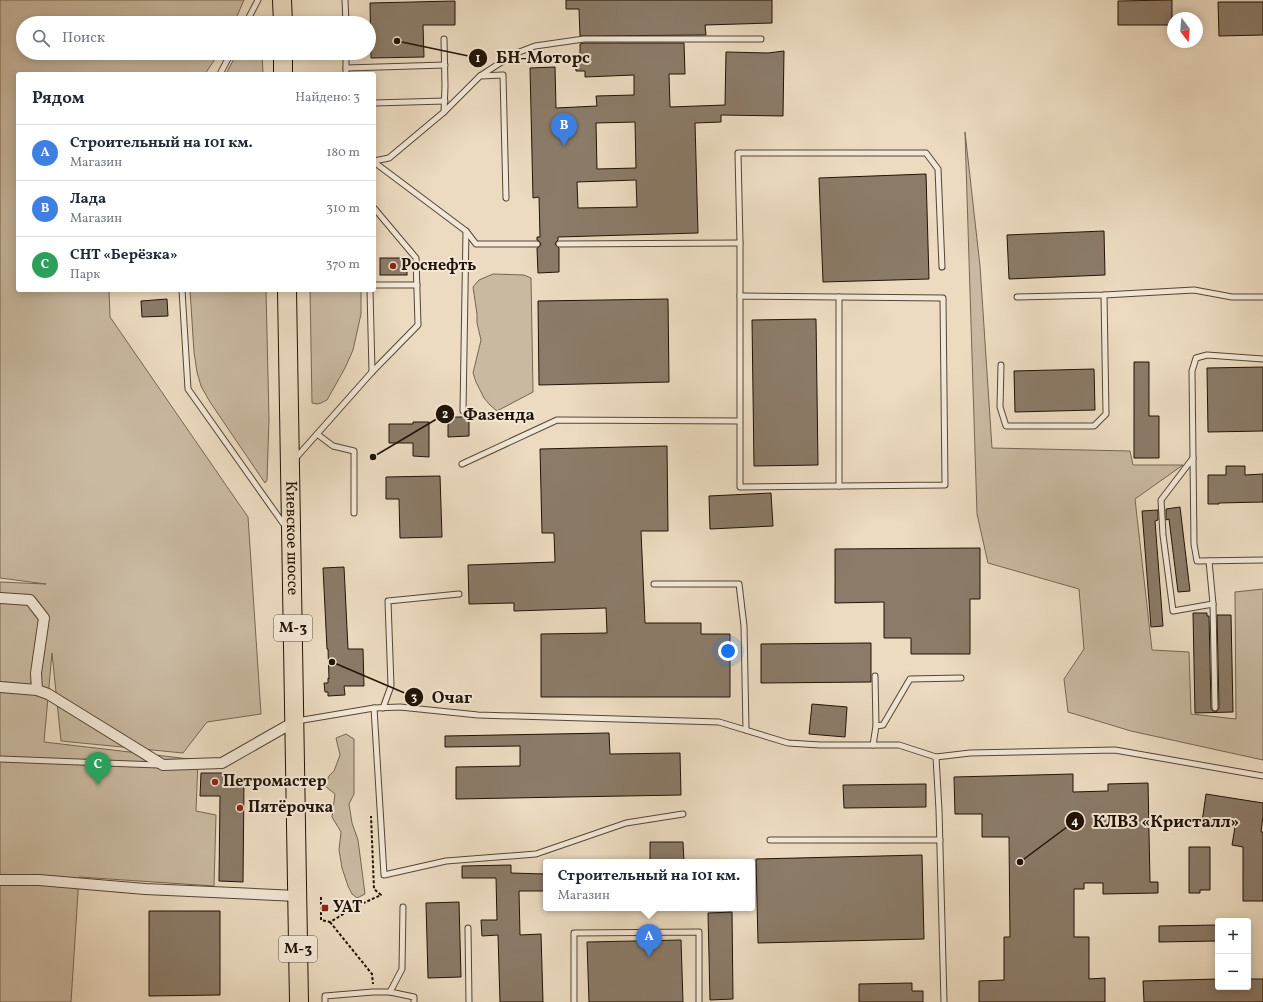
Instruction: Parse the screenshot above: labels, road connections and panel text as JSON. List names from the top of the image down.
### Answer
{
  "streets": {
    "highway": ["Киевское шоссе", "М-3"]
  },
  "places": {
    "other": [
      "БН-Моторс",
      "Роснефть",
      "Фазенда",
      "Очаг",
      "Петромастер",
      "Пятёрочка",
      "КЛВЗ «Кристалл»"
    ],
    "transit": ["УАТ"]
  },
  "north": "bottom",
  "page": {
    "search": "Поиск",
    "heading": ["Рядом", "Найдено: 3"],
    "pins": ["B", "C", "A"],
    "list": [
      {
        "mark": "A",
        "name": "Строительный на 101 км.",
        "note": "Магазин",
        "value": "180 m"
      },
      {
        "mark": "B",
        "name": "Лада",
        "note": "Магазин",
        "value": "310 m"
      },
      {
        "mark": "C",
        "name": "СНТ «Берёзка»",
        "note": "Парк",
        "value": "370 m"
      }
    ],
    "popup": ["Строительный на 101 км.", "Магазин"],
    "map_buttons": ["+", "−"]
  }
}
